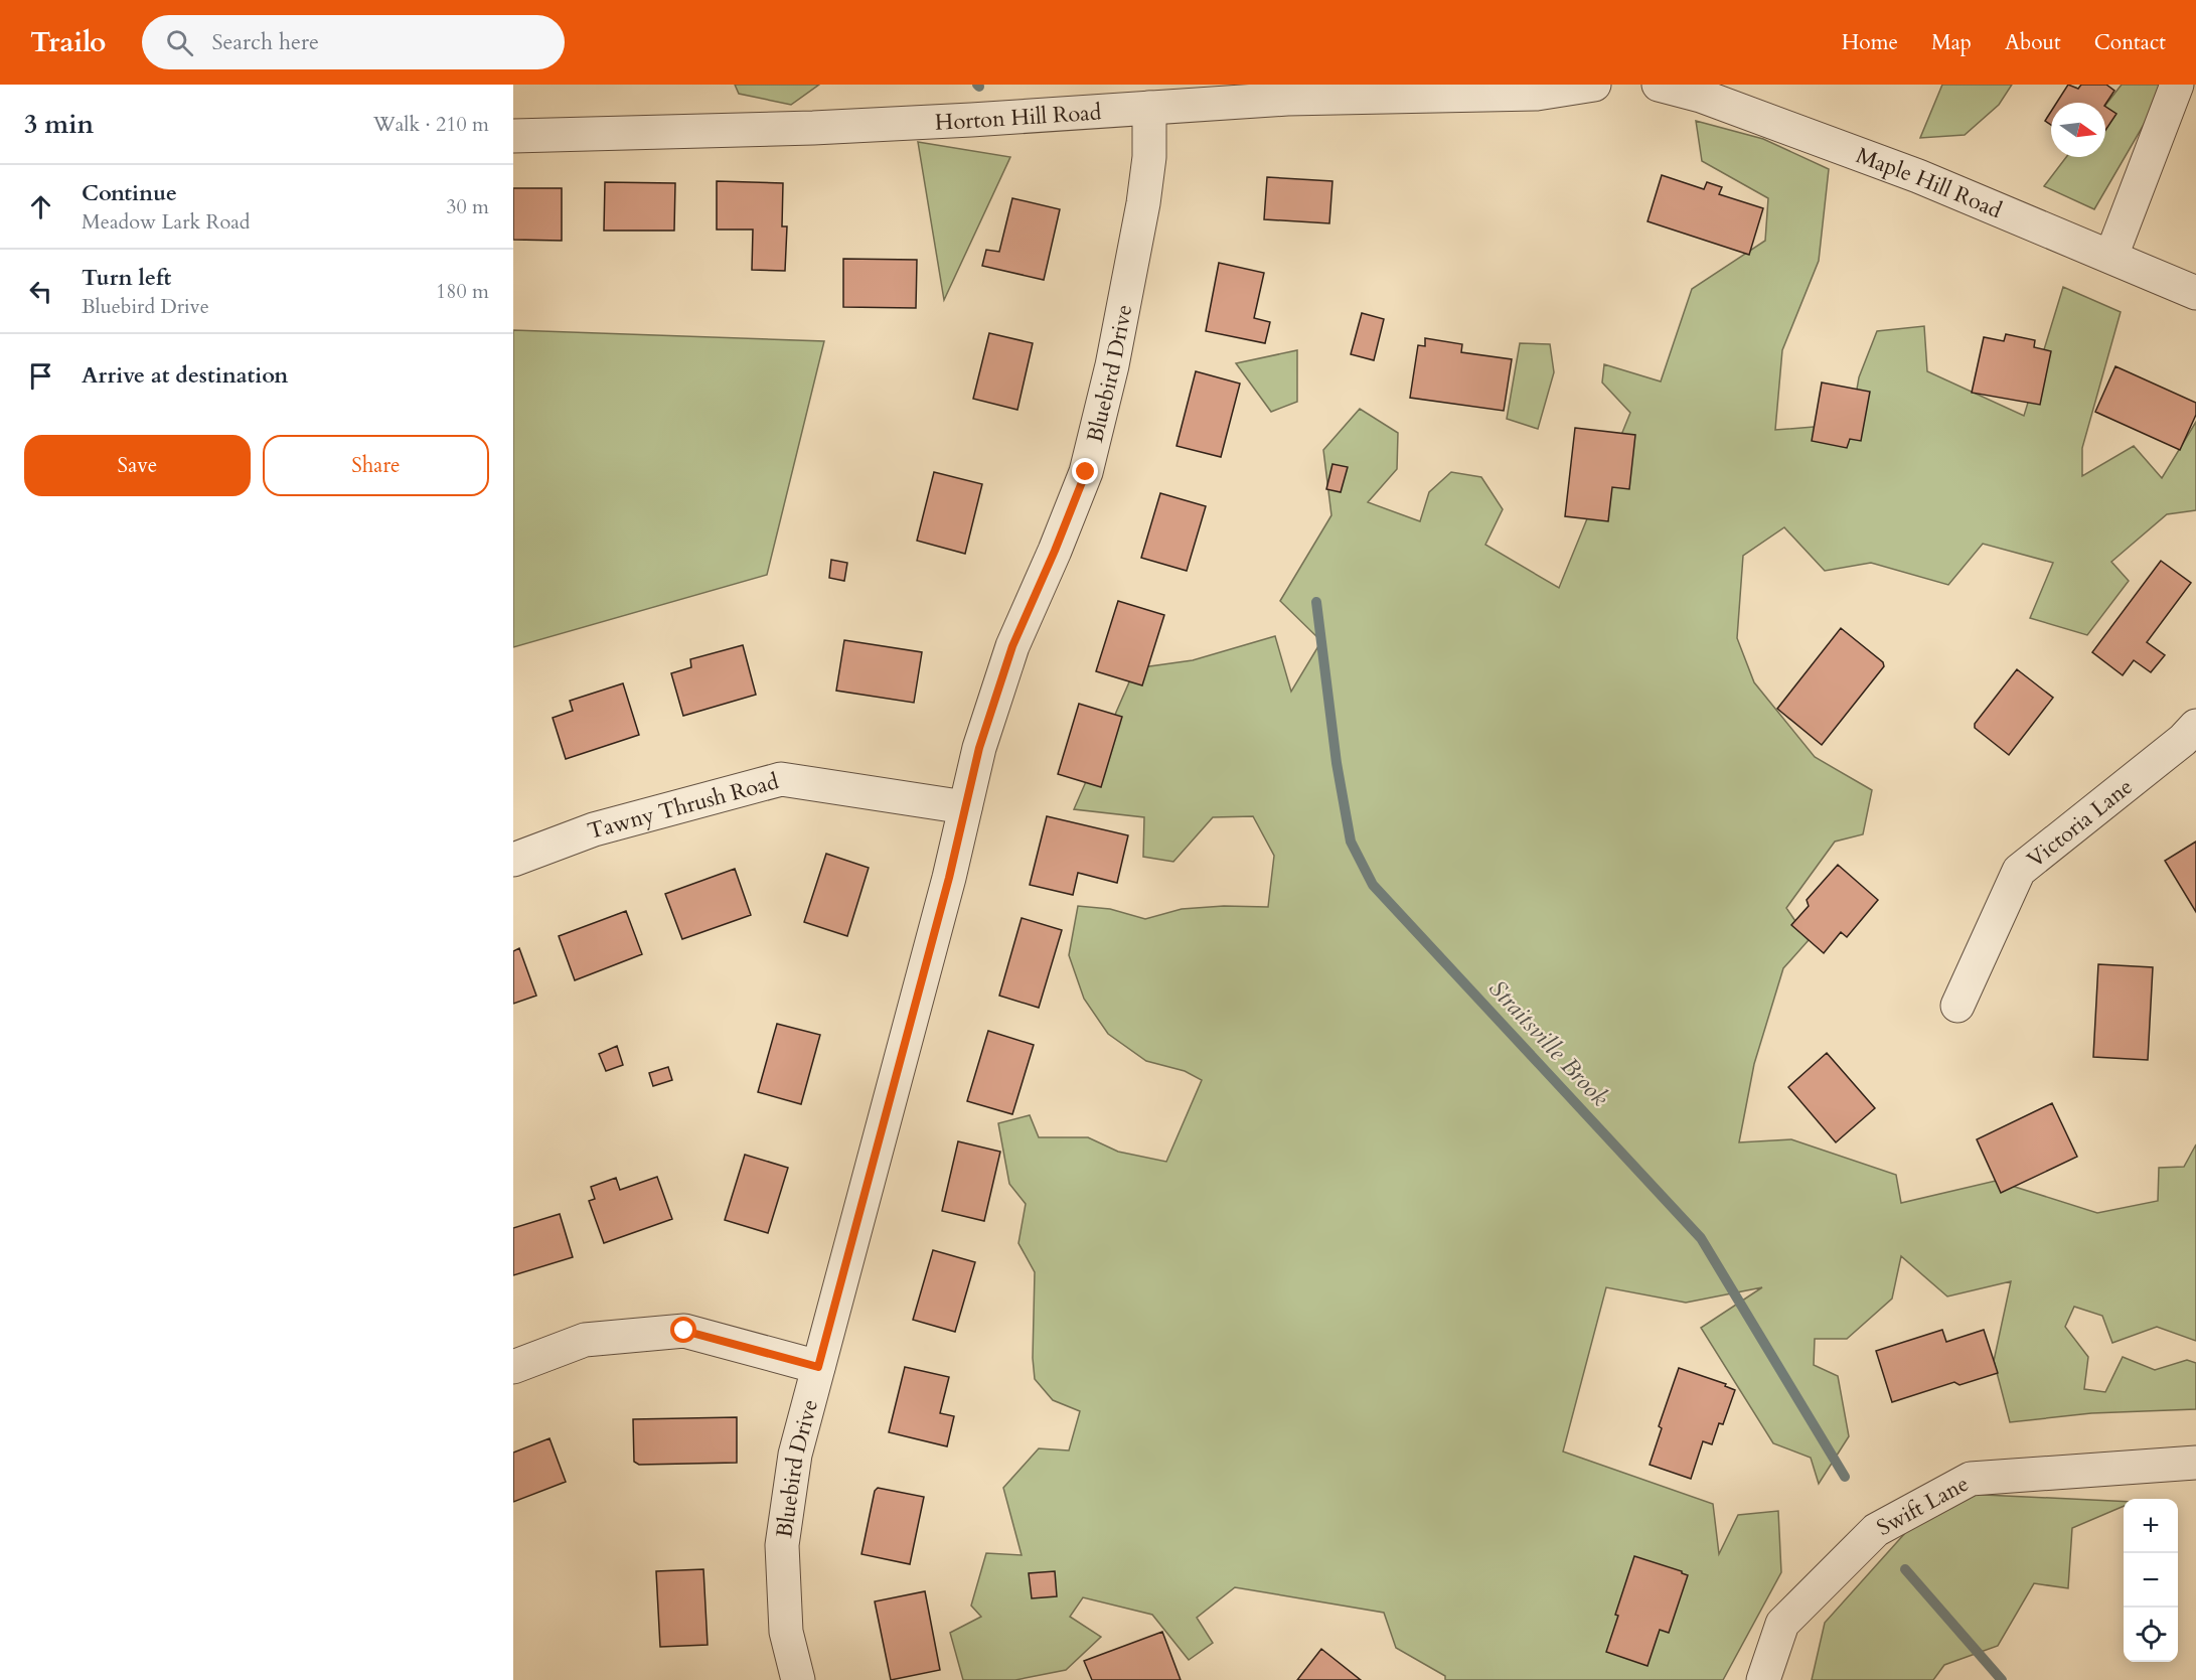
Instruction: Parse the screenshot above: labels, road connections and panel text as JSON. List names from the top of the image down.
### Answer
{
  "streets": {
    "street": [
      "Horton Hill Road",
      "Maple Hill Road",
      "Bluebird Drive",
      "Tawny Thrush Road",
      "Victoria Lane",
      "Swift Lane"
    ]
  },
  "crossings": [
    ["Horton Hill Road", "Bluebird Drive"],
    ["Bluebird Drive", "Tawny Thrush Road"]
  ],
  "water": ["Straitsville Brook"],
  "north": "right",
  "page": {
    "header": "Trailo",
    "search": "Search here",
    "nav": [
      "Home",
      "Map",
      "About",
      "Contact"
    ],
    "heading": ["3 min", "Walk · 210 m"],
    "list": [
      ["Continue", "Meadow Lark Road", "30 m"],
      ["Turn left", "Bluebird Drive", "180 m"],
      "Arrive at destination"
    ],
    "buttons": ["Save", "Share"],
    "map_buttons": ["+", "−"]
  }
}
